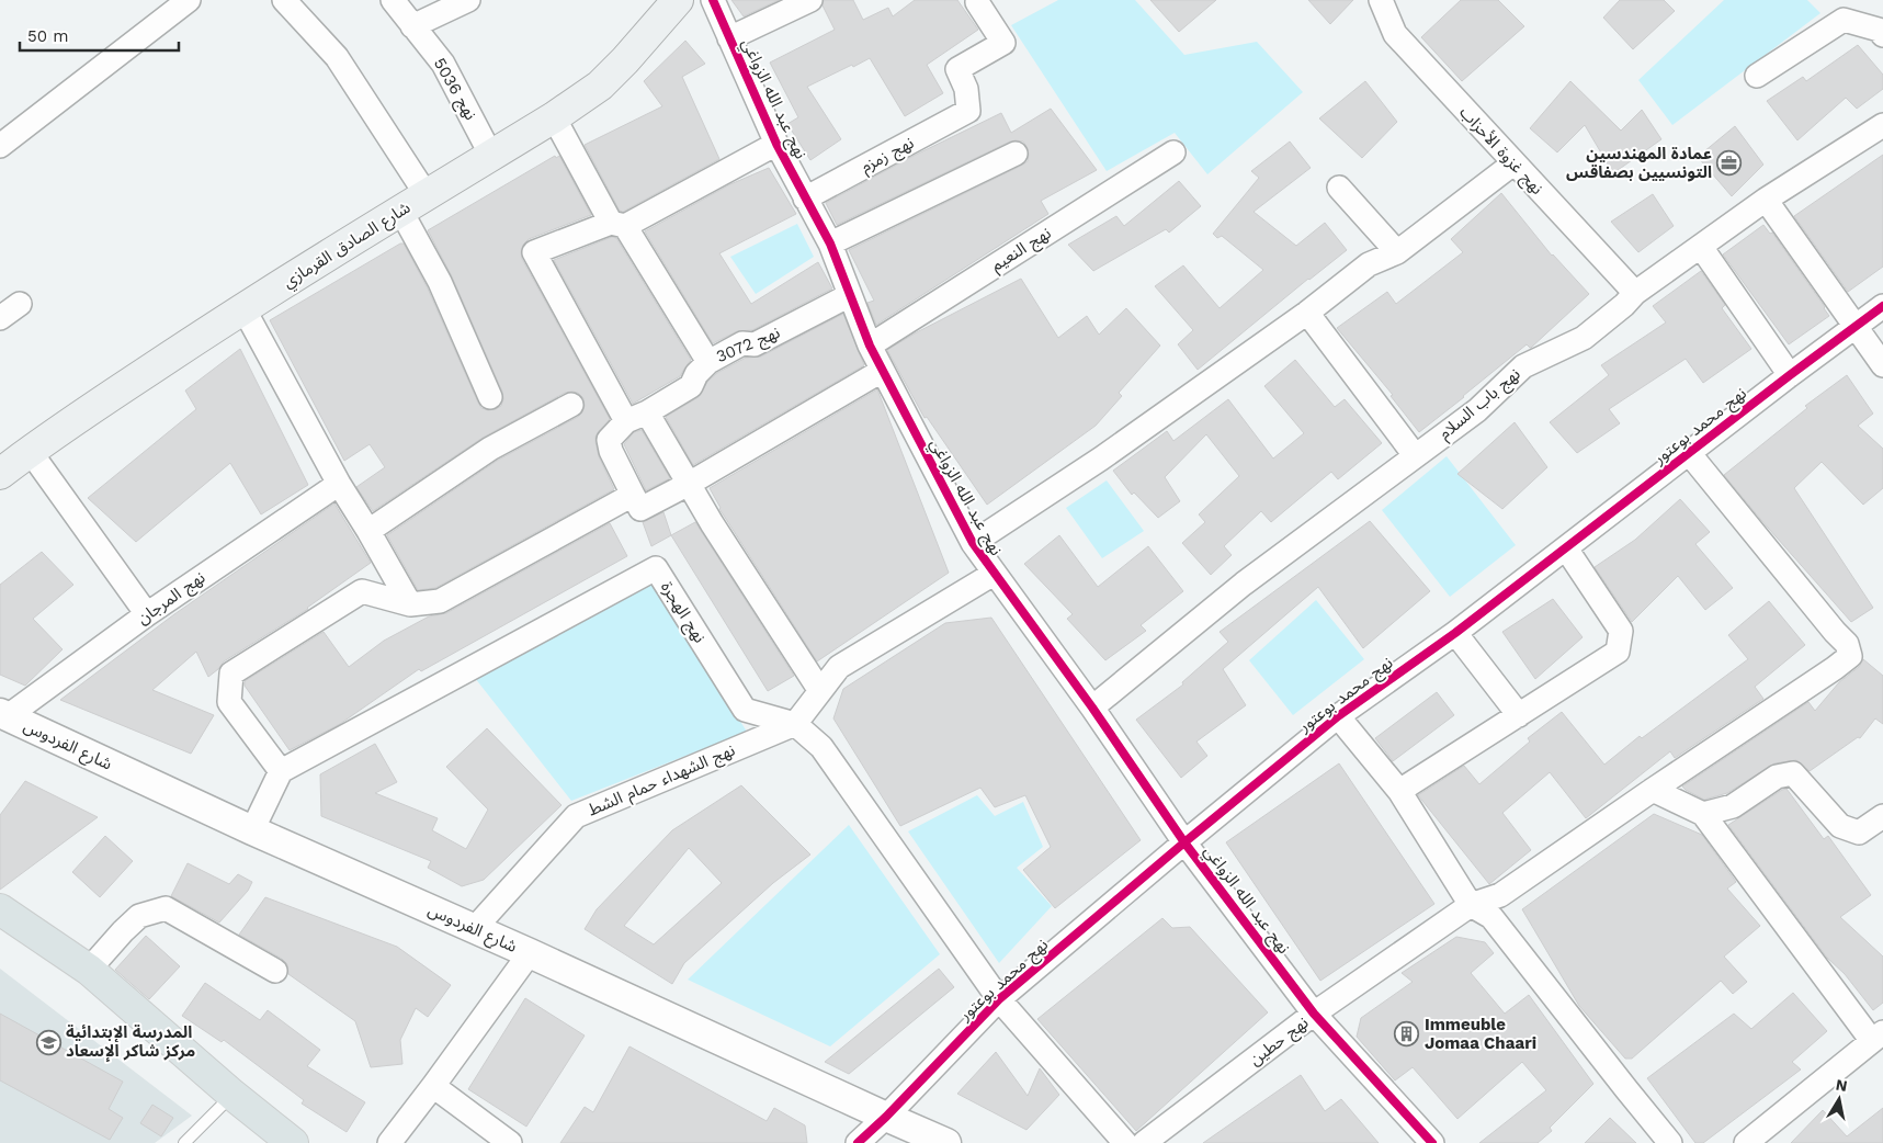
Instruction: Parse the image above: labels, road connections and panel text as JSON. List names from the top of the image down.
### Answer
{
  "streets": {
    "main road": ["شارع الصادق القرمازي"],
    "street": [
      "نهج 5036",
      "نهج عبد الله الزواغي",
      "نهج غزوة الأحزاب",
      "نهج زمزم",
      "نهج النعيم",
      "نهج 3072",
      "نهج باب السلام",
      "نهج محمد بوعتور",
      "نهج المرجان",
      "نهج الهجرة",
      "شارع الفردوس",
      "نهج الشهداء حمام الشط",
      "نهج حطين"
    ]
  },
  "crossings": [
    ["نهج 5036", "شارع الصادق القرمازي"],
    ["نهج عبد الله الزواغي", "نهج زمزم"],
    ["نهج عبد الله الزواغي", "نهج النعيم"],
    ["نهج عبد الله الزواغي", "نهج 3072"],
    ["نهج عبد الله الزواغي", "نهج باب السلام"],
    ["نهج عبد الله الزواغي", "نهج محمد بوعتور"],
    ["نهج عبد الله الزواغي", "نهج حطين"],
    ["نهج غزوة الأحزاب", "نهج باب السلام"],
    ["نهج محمد بوعتور", "نهج الهجرة"],
    ["نهج محمد بوعتور", "شارع الفردوس"],
    ["نهج محمد بوعتور", "نهج حطين"],
    ["نهج المرجان", "شارع الفردوس"],
    ["نهج الهجرة", "نهج الشهداء حمام الشط"],
    ["شارع الفردوس", "نهج الشهداء حمام الشط"]
  ],
  "places": {
    "office": ["عمادة المهندسين التونسيين بصفاقس"],
    "building": ["Immeuble Jomaa Chaari"],
    "school or university": ["المدرسة الإبتدائية مركز شاكر الإسعاد"]
  },
  "scale_bar": "50 m",
  "north": "top"
}
